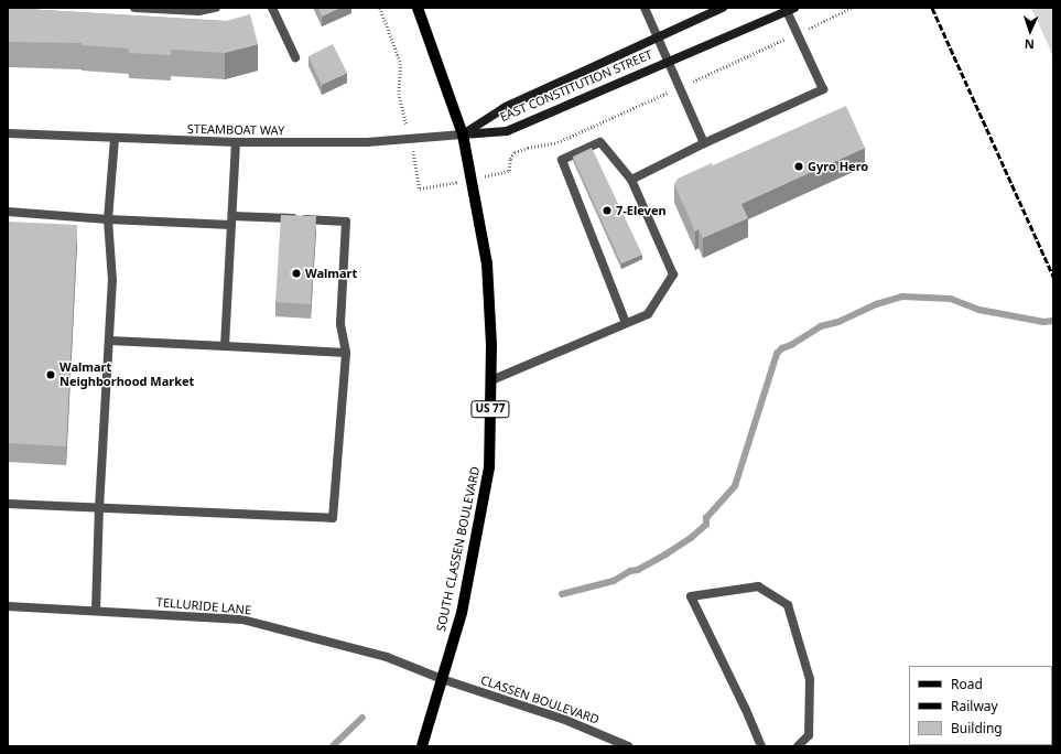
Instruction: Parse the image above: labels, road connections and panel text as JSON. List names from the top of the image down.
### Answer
{
  "streets": {
    "main road": ["EAST CONSTITUTION STREET", "US 77", "SOUTH CLASSEN BOULEVARD"],
    "street": ["STEAMBOAT WAY", "TELLURIDE LANE", "CLASSEN BOULEVARD"]
  },
  "crossings": [
    ["EAST CONSTITUTION STREET", "STEAMBOAT WAY"],
    ["EAST CONSTITUTION STREET", "SOUTH CLASSEN BOULEVARD"],
    ["STEAMBOAT WAY", "SOUTH CLASSEN BOULEVARD"],
    ["US 77", "SOUTH CLASSEN BOULEVARD"],
    ["US 77", "TELLURIDE LANE"],
    ["US 77", "CLASSEN BOULEVARD"],
    ["SOUTH CLASSEN BOULEVARD", "TELLURIDE LANE"],
    ["SOUTH CLASSEN BOULEVARD", "CLASSEN BOULEVARD"],
    ["TELLURIDE LANE", "CLASSEN BOULEVARD"]
  ],
  "places": [
    "Gyro Hero",
    "7-Eleven",
    "Walmart",
    "Walmart Neighborhood Market"
  ],
  "legend": ["Road", "Railway", "Building"],
  "north": "bottom"
}
